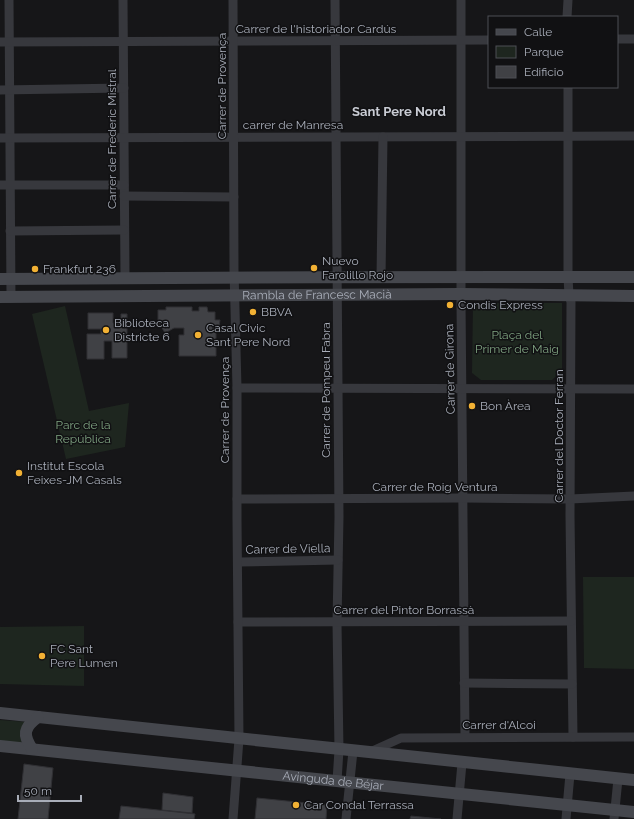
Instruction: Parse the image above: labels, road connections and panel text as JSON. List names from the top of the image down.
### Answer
{
  "streets": {
    "main road": ["Rambla de Francesc Macià", "Avinguda de Béjar"],
    "street": [
      "Carrer de l'historiador Cardús",
      "Carrer de Provença",
      "carrer de Manresa",
      "Carrer de Frederic Mistral",
      "Carrer de Girona",
      "Carrer de Pompeu Fabra",
      "Carrer del Doctor Ferran",
      "Carrer de Roig Ventura",
      "Carrer de Viella",
      "Carrer del Pintor Borrassà",
      "Carrer d'Alcoi"
    ]
  },
  "crossings": [
    ["Carrer de l'historiador Cardús", "Carrer de Provença"],
    ["Carrer de l'historiador Cardús", "Carrer de Frederic Mistral"],
    ["Carrer de l'historiador Cardús", "Carrer de Girona"],
    ["Carrer de l'historiador Cardús", "Carrer de Pompeu Fabra"],
    ["Carrer de Provença", "carrer de Manresa"],
    ["Carrer de Provença", "Rambla de Francesc Macià"],
    ["Carrer de Provença", "Carrer de Roig Ventura"],
    ["Carrer de Provença", "Carrer de Viella"],
    ["Carrer de Provença", "Carrer del Pintor Borrassà"],
    ["Carrer de Provença", "Avinguda de Béjar"],
    ["carrer de Manresa", "Carrer de Frederic Mistral"],
    ["carrer de Manresa", "Carrer de Girona"],
    ["carrer de Manresa", "Carrer de Pompeu Fabra"],
    ["carrer de Manresa", "Carrer del Doctor Ferran"],
    ["Carrer de Frederic Mistral", "Rambla de Francesc Macià"],
    ["Rambla de Francesc Macià", "Carrer de Girona"],
    ["Rambla de Francesc Macià", "Carrer de Pompeu Fabra"],
    ["Rambla de Francesc Macià", "Carrer del Doctor Ferran"],
    ["Carrer de Girona", "Carrer de Roig Ventura"],
    ["Carrer de Girona", "Carrer del Pintor Borrassà"],
    ["Carrer de Girona", "Carrer d'Alcoi"],
    ["Carrer de Pompeu Fabra", "Carrer de Roig Ventura"],
    ["Carrer de Pompeu Fabra", "Carrer de Viella"],
    ["Carrer de Pompeu Fabra", "Carrer del Pintor Borrassà"],
    ["Carrer de Pompeu Fabra", "Avinguda de Béjar"],
    ["Carrer del Doctor Ferran", "Carrer de Roig Ventura"],
    ["Carrer del Doctor Ferran", "Carrer del Pintor Borrassà"],
    ["Carrer del Doctor Ferran", "Carrer d'Alcoi"]
  ],
  "districts": ["Sant Pere Nord"],
  "parks": ["Plaça del Primer de Maig", "Parc de la República"],
  "places": [
    "Nuevo Farolillo Rojo",
    "Frankfurt 236",
    "Condis Express",
    "BBVA",
    "Biblioteca Districte 6",
    "Casal Civic Sant Pere Nord",
    "Bon Àrea",
    "Institut Escola Feixes-JM Casals",
    "FC Sant Pere Lumen",
    "Car Condal Terrassa"
  ],
  "legend": ["Calle", "Parque", "Edificio"],
  "scale_bar": "50 m"
}
